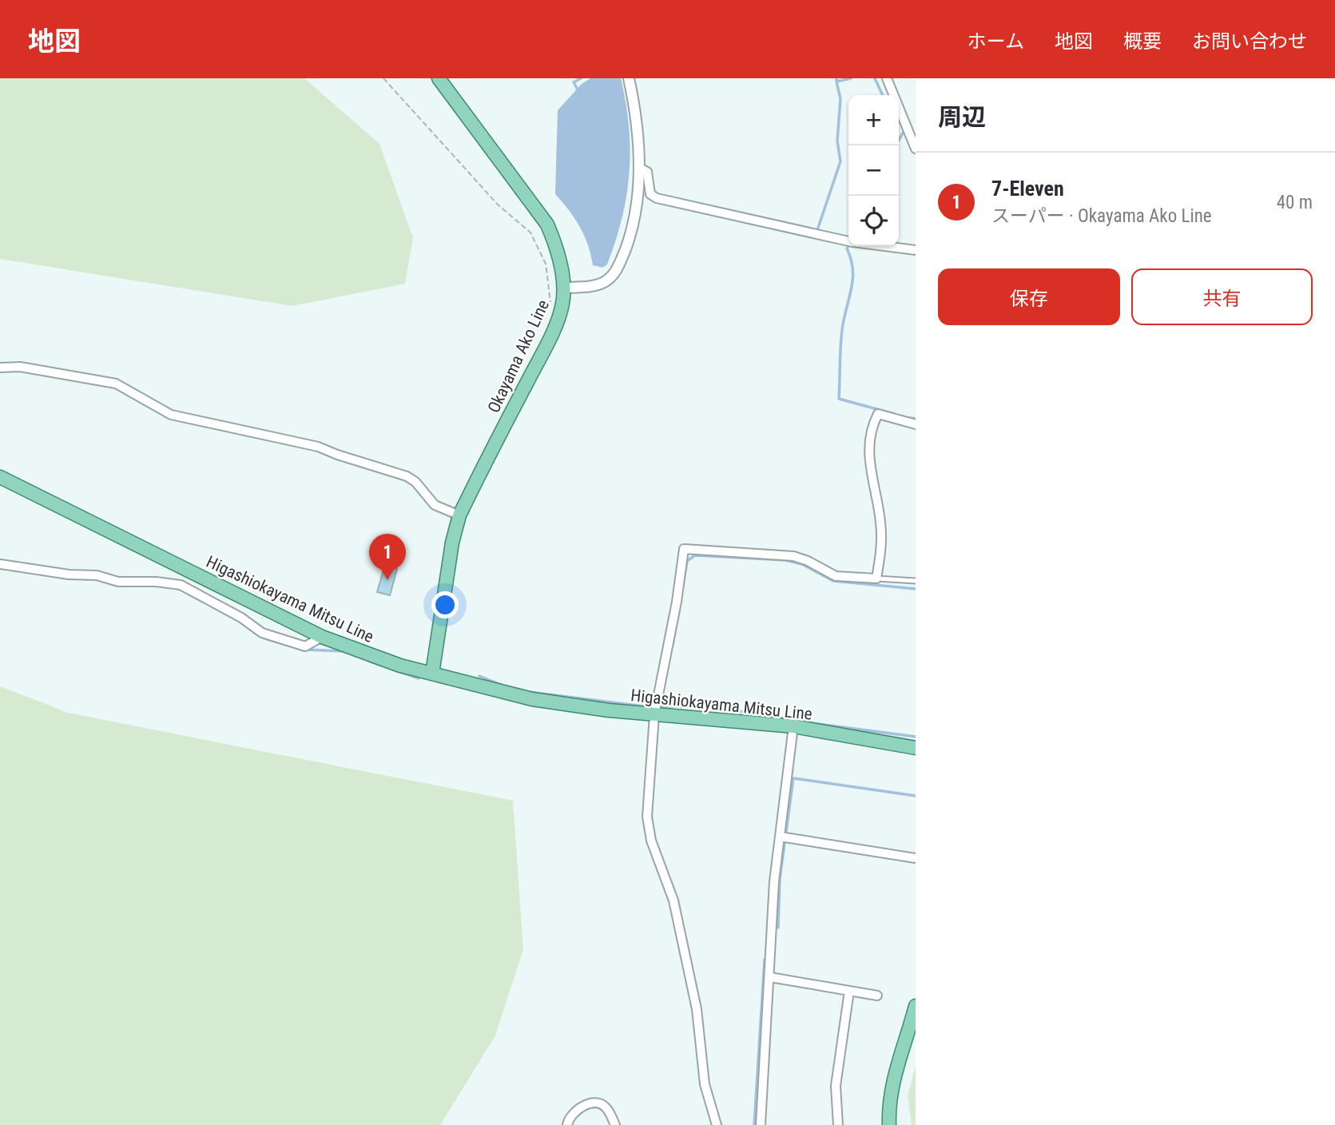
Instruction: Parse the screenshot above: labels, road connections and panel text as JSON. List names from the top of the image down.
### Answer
{
  "streets": {
    "main road": ["Okayama Ako Line", "Higashiokayama Mitsu Line"]
  },
  "crossings": [
    ["Okayama Ako Line", "Higashiokayama Mitsu Line"]
  ],
  "page": {
    "header": "地図",
    "nav": [
      "ホーム",
      "地図",
      "概要",
      "お問い合わせ"
    ],
    "heading": "周辺",
    "map_buttons": ["+", "−"],
    "list": [
      {
        "mark": "1",
        "name": "7-Eleven",
        "note": "スーパー · Okayama Ako Line",
        "value": "40 m"
      }
    ],
    "buttons": ["保存", "共有"],
    "pins": "1"
  }
}
